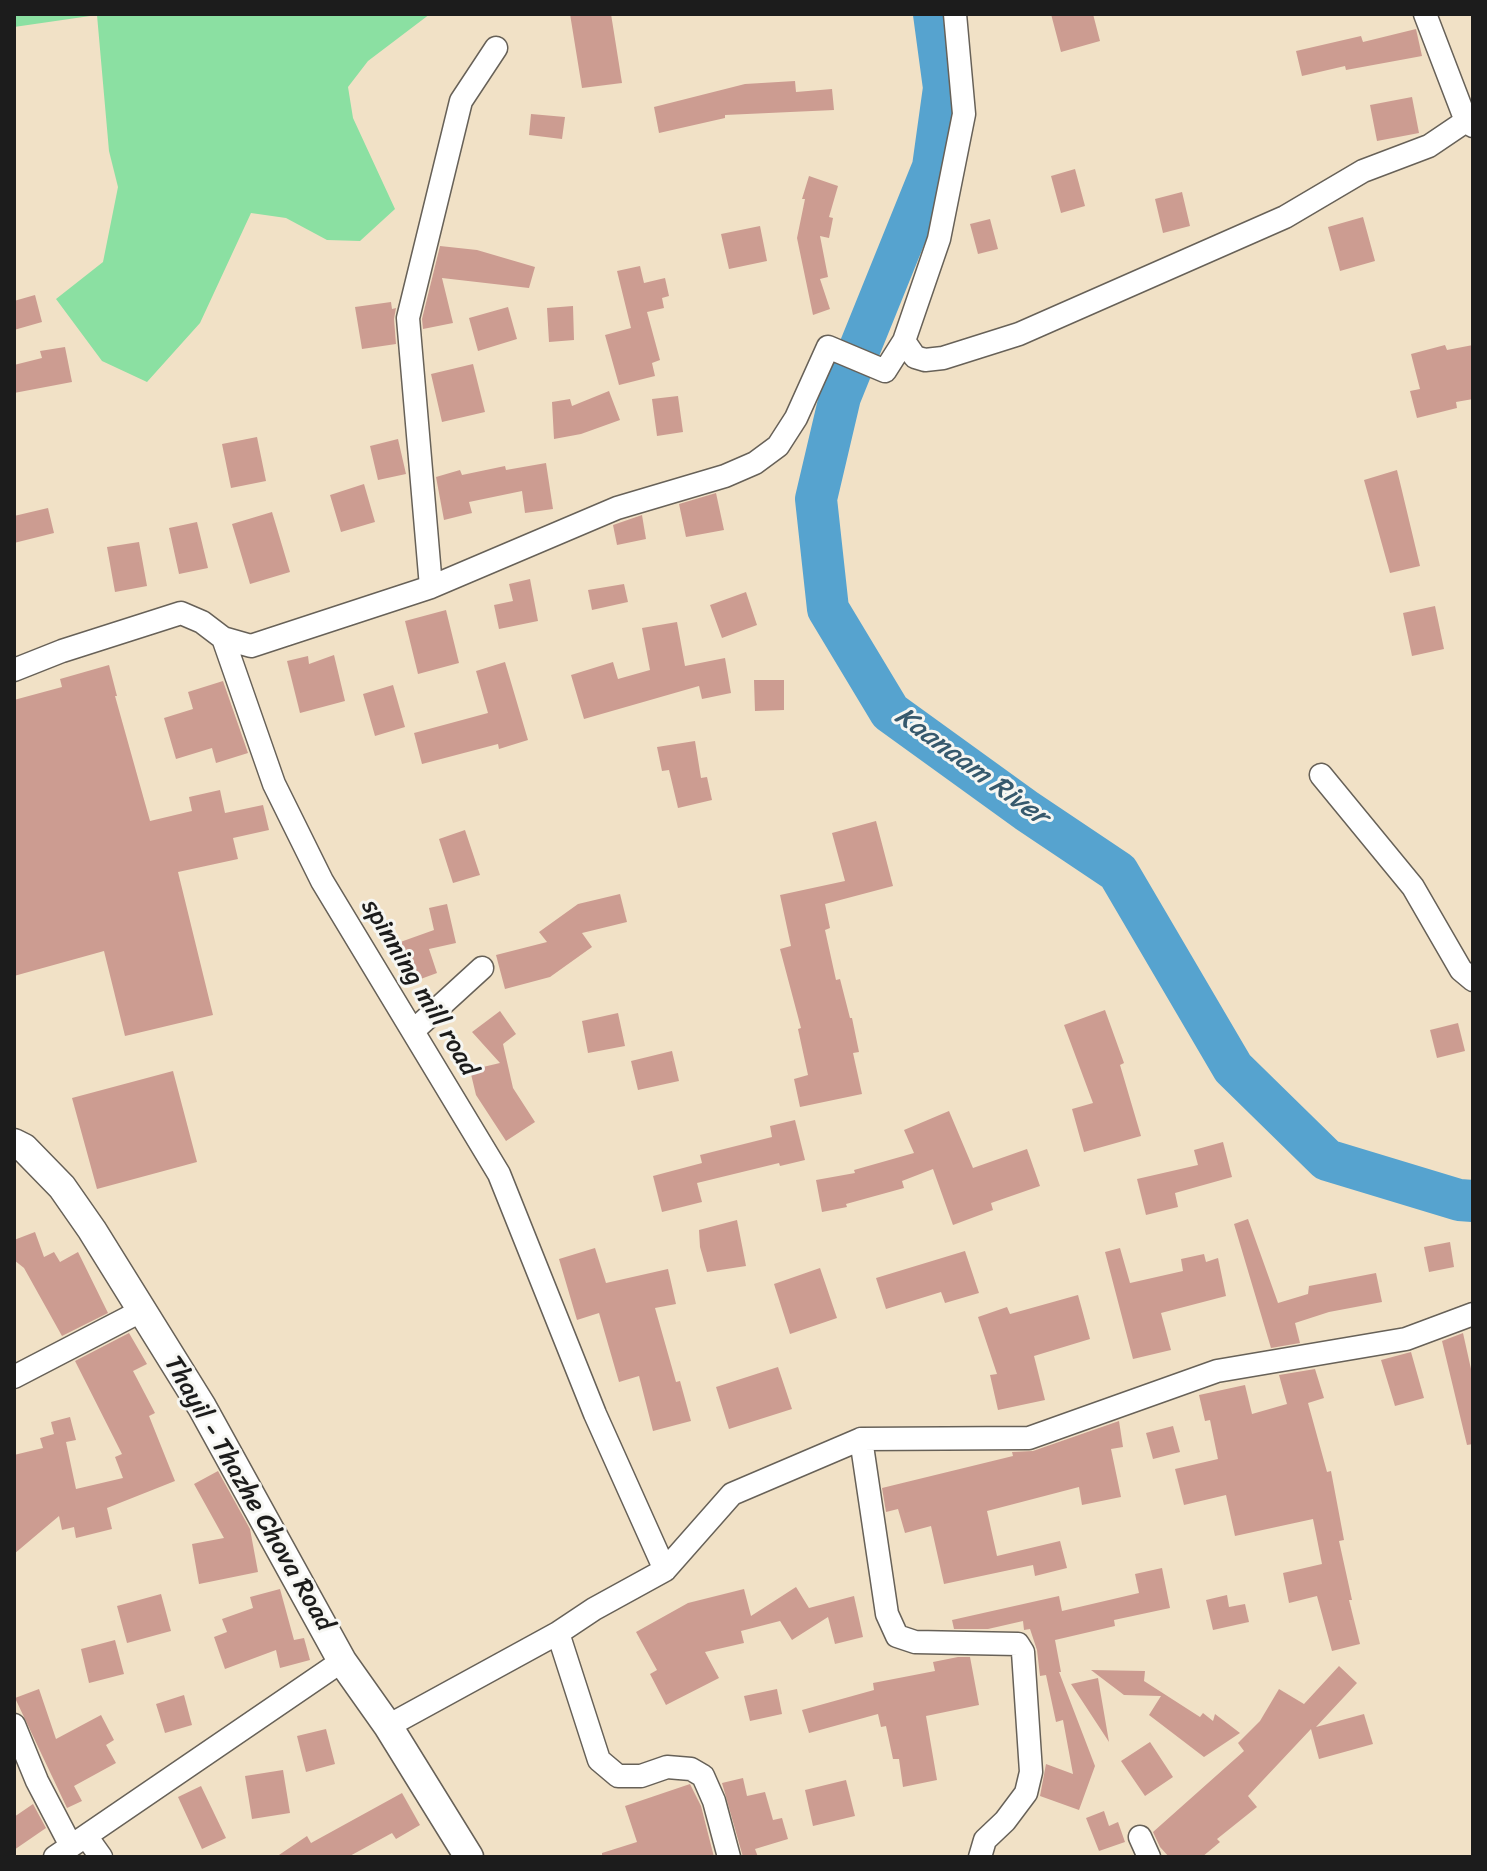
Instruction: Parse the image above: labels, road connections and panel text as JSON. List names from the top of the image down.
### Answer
{
  "streets": {
    "street": ["spinning mill road", "Thayil - Thazhe Chova Road"]
  },
  "water": ["Kaanaam River"]
}
